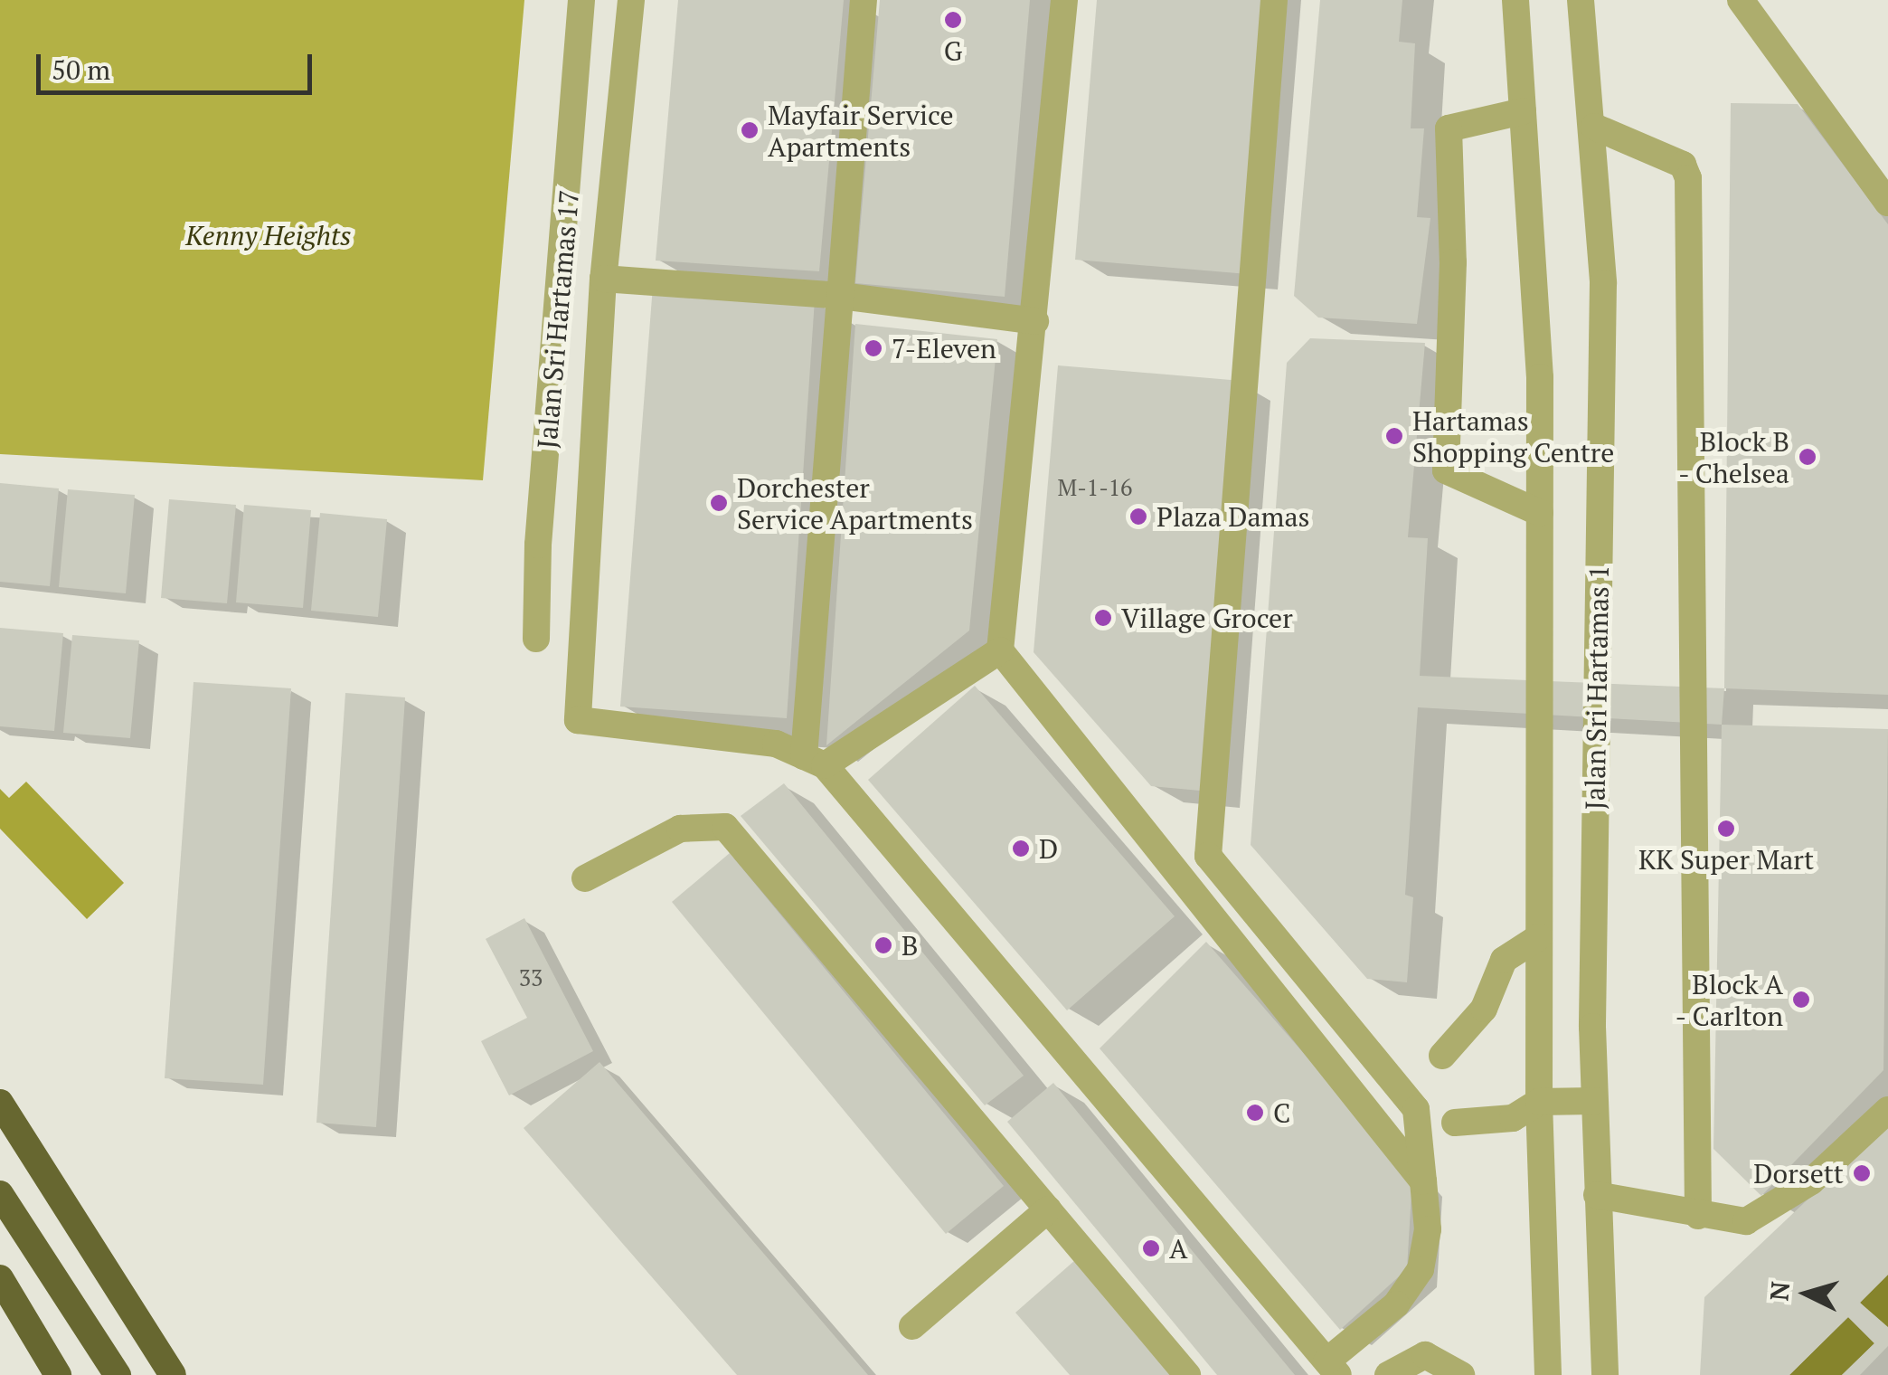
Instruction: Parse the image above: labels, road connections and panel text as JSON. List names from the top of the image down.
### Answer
{
  "streets": {
    "street": ["Jalan Sri Hartamas 17", "Jalan Sri Hartamas 1"]
  },
  "parks": ["Kenny Heights"],
  "places": [
    "G",
    "Mayfair Service Apartments",
    "7-Eleven",
    "Hartamas Shopping Centre",
    "Block B - Chelsea",
    "Dorchester Service Apartments",
    "Plaza Damas",
    "Village Grocer",
    "KK Super Mart",
    "D",
    "B",
    "Block A - Carlton",
    "C",
    "Dorsett",
    "A"
  ],
  "house_numbers": ["M-1-16", "33"],
  "scale_bar": "50 m",
  "north": "left"
}
